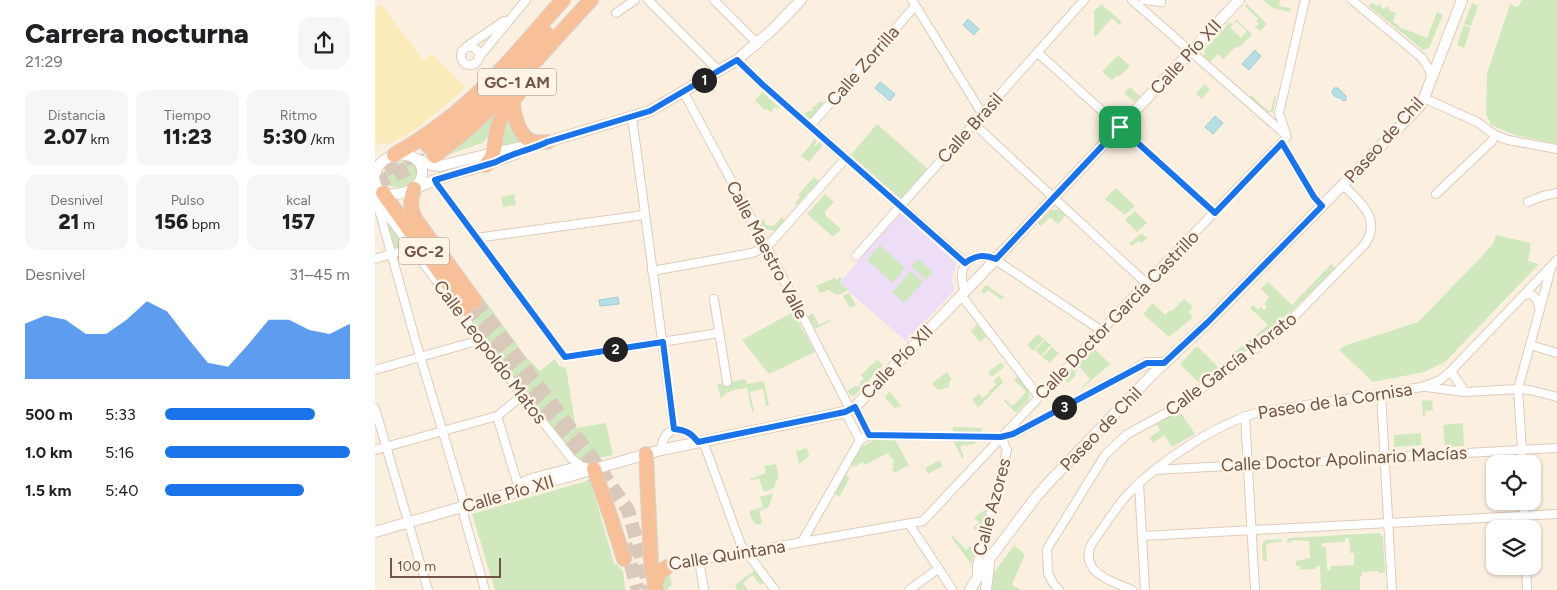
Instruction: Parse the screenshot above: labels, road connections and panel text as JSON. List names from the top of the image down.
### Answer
{
  "streets": {
    "highway": ["GC-1 AM", "GC-2"],
    "street": [
      "Calle Pío XII",
      "Calle Zorrilla",
      "Calle Brasil",
      "Paseo de Chil",
      "Calle Maestro Valle",
      "Calle Doctor García Castrillo",
      "Calle Leopoldo Matos",
      "Calle García Morato",
      "Paseo de la Cornisa",
      "Calle Doctor Apolinario Macías",
      "Calle Azores",
      "Calle Quintana"
    ]
  },
  "crossings": [
    ["Calle Pío XII", "Calle Maestro Valle"],
    ["Calle Pío XII", "Calle Quintana"],
    ["Paseo de Chil", "Calle García Morato"],
    ["Paseo de Chil", "Calle Azores"],
    ["GC-2", "Calle Leopoldo Matos"],
    ["Calle Doctor García Castrillo", "Calle Azores"],
    ["Calle Doctor García Castrillo", "Calle Quintana"],
    ["Paseo de la Cornisa", "Calle Doctor Apolinario Macías"]
  ],
  "scale_bar": "100 m",
  "page": {
    "heading": ["Carrera nocturna", "21:29"],
    "pins": ["1", "2", "3"],
    "stats": [
      ["Distancia", "2.07 km"],
      ["Tiempo", "11:23"],
      ["Ritmo", "5:30 /km"],
      ["Desnivel", "21 m"],
      ["Pulso", "156 bpm"],
      ["kcal", "157"]
    ],
    "chart": ["Desnivel", "31–45 m"],
    "list": [
      {
        "name": "500 m",
        "note": "5:33"
      },
      {
        "name": "1.0 km",
        "note": "5:16"
      },
      {
        "name": "1.5 km",
        "note": "5:40"
      }
    ],
    "scale": "100 m"
  }
}
